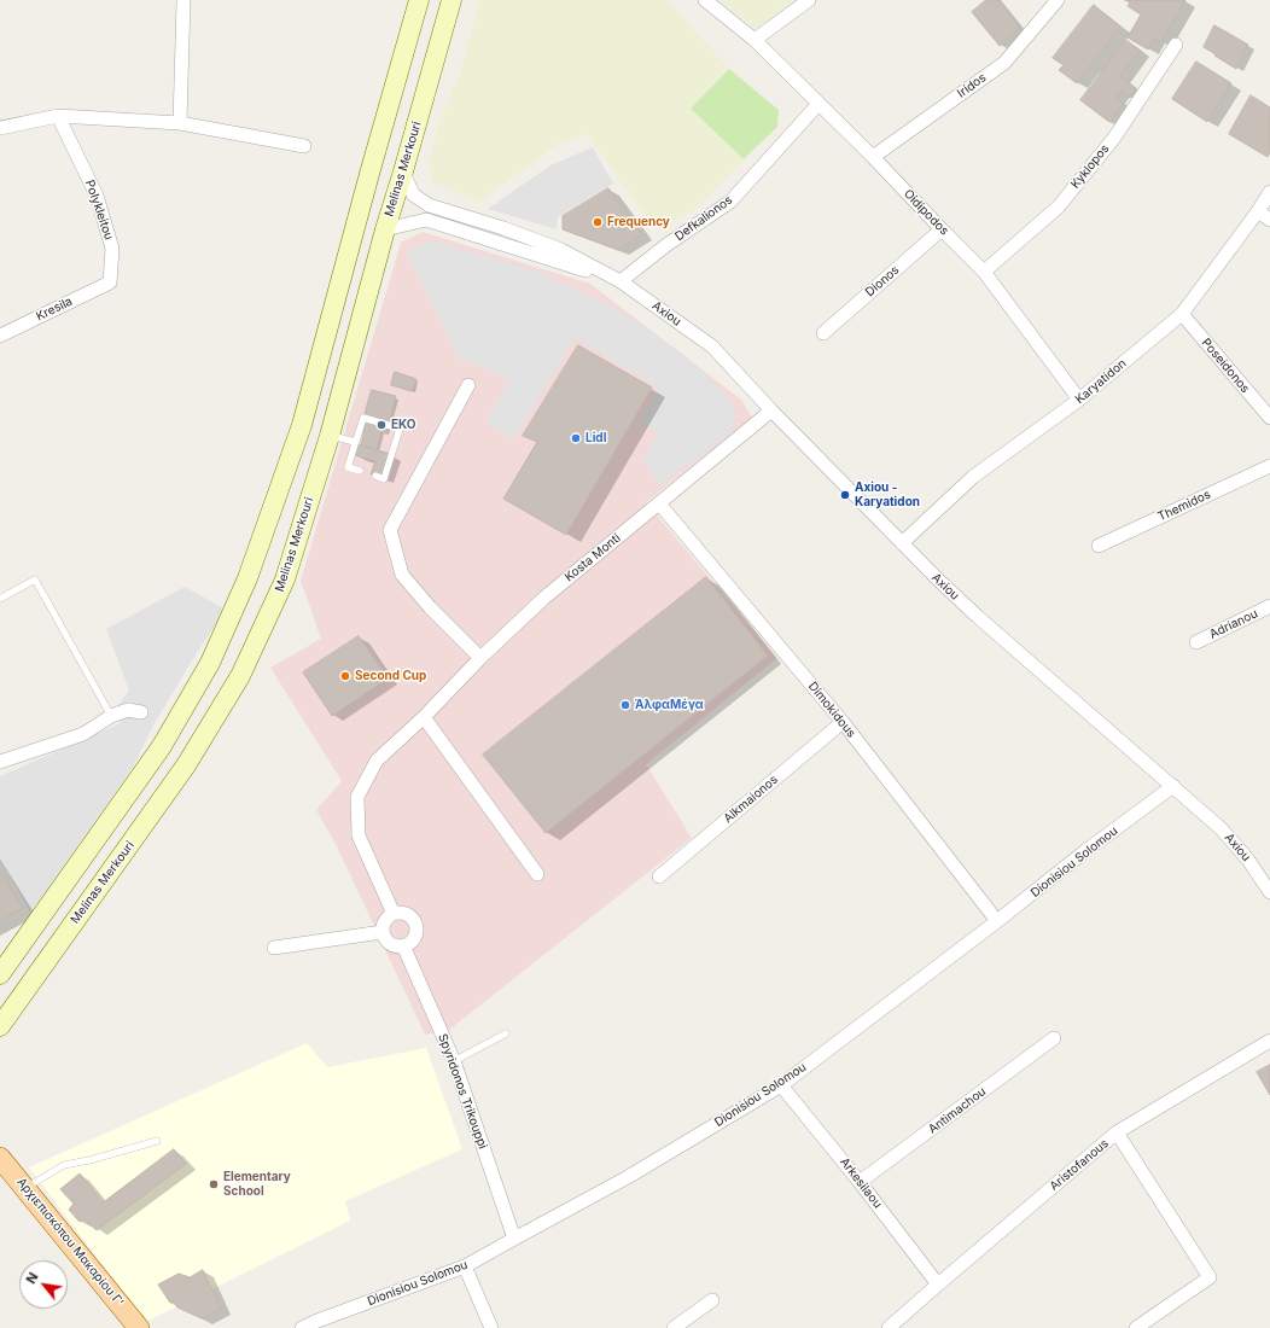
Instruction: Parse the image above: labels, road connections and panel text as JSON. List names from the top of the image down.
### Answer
{
  "streets": {
    "main road": ["Melinas Merkouri", "Αρχιεπισκόπου Μακαρίου Γ'"],
    "street": [
      "Iridos",
      "Kyklopos",
      "Polykleitou",
      "Oidipodos",
      "Defkalionos",
      "Dionos",
      "Kresila",
      "Axiou",
      "Poseidonos",
      "Karyatidon",
      "Themidos",
      "Kosta Monti",
      "Adrianou",
      "Dimokidous",
      "Alkmaionos",
      "Dionisiou Solomou",
      "Spyridonos Trikouppi",
      "Antimachou",
      "Aristofanous",
      "Arkesilaou"
    ]
  },
  "crossings": [
    ["Iridos", "Oidipodos"],
    ["Kyklopos", "Oidipodos"],
    ["Melinas Merkouri", "Axiou"],
    ["Polykleitou", "Kresila"],
    ["Oidipodos", "Defkalionos"],
    ["Oidipodos", "Dionos"],
    ["Oidipodos", "Karyatidon"],
    ["Defkalionos", "Axiou"],
    ["Axiou", "Karyatidon"],
    ["Axiou", "Kosta Monti"],
    ["Axiou", "Dionisiou Solomou"],
    ["Poseidonos", "Karyatidon"],
    ["Kosta Monti", "Dimokidous"],
    ["Kosta Monti", "Spyridonos Trikouppi"],
    ["Dimokidous", "Alkmaionos"],
    ["Dimokidous", "Dionisiou Solomou"],
    ["Dionisiou Solomou", "Spyridonos Trikouppi"],
    ["Dionisiou Solomou", "Arkesilaou"],
    ["Antimachou", "Arkesilaou"],
    ["Aristofanous", "Arkesilaou"]
  ],
  "places": [
    "Frequency",
    "EKO",
    "Lidl",
    "Axiou - Karyatidon",
    "Second Cup",
    "ΆλφαΜέγα",
    "Elementary School"
  ],
  "north": "top left"
}
